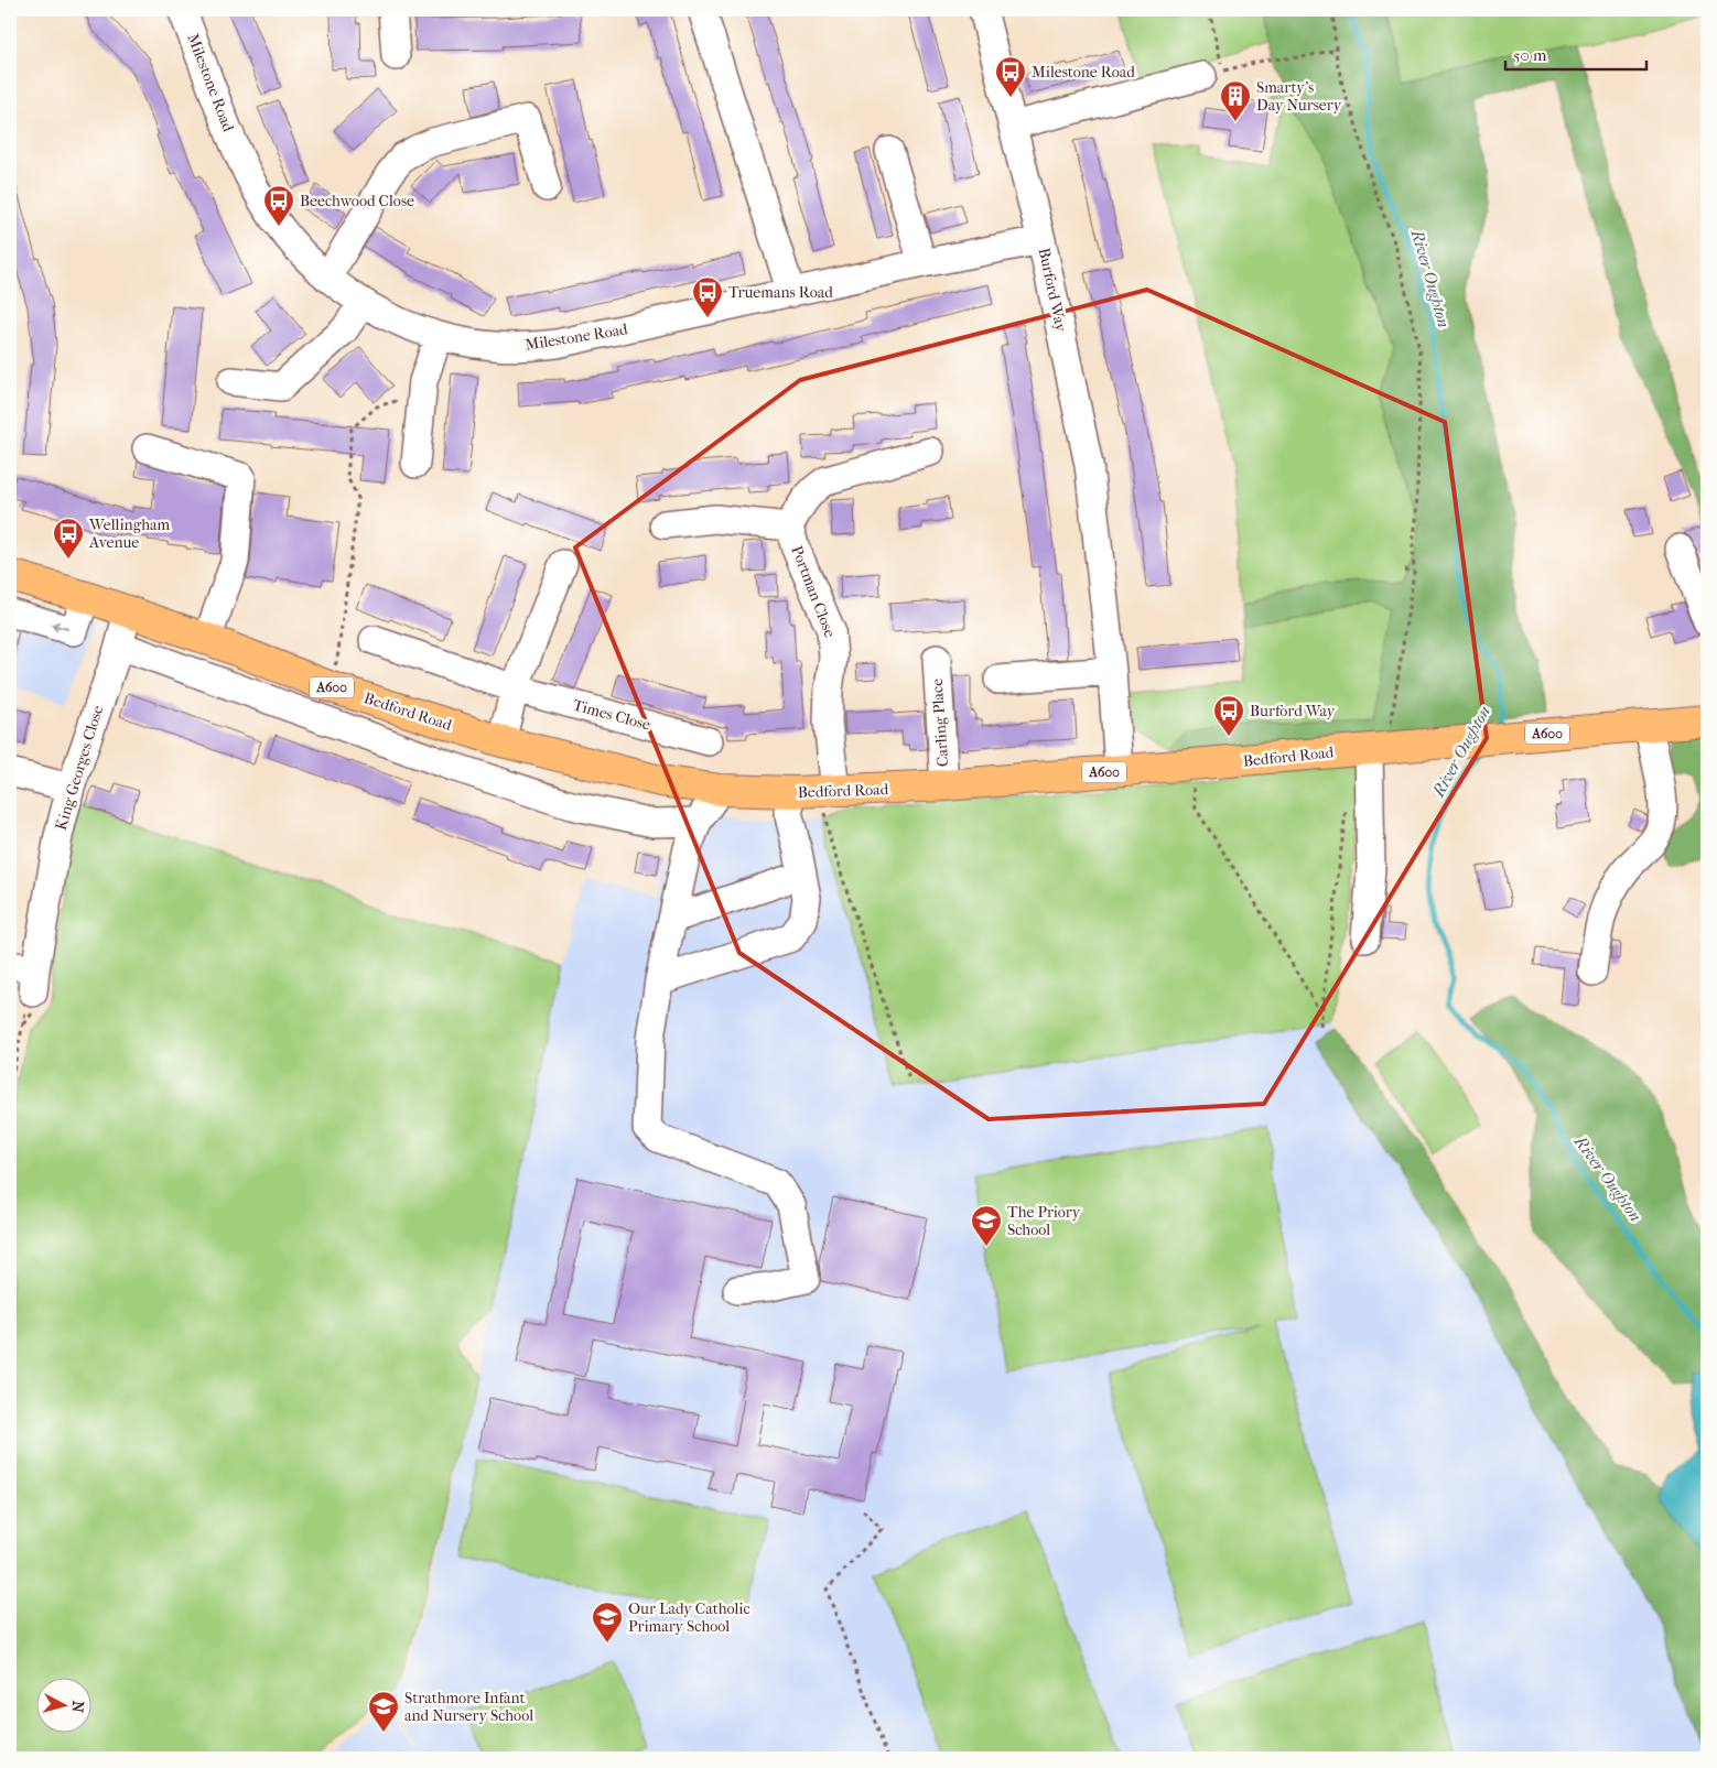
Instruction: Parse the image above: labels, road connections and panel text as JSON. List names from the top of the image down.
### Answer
{
  "streets": {
    "main road": ["A600", "Bedford Road"],
    "street": [
      "Milestone Road",
      "Burford Way",
      "Portman Close",
      "Times Close",
      "Carling Place",
      "King Georges Close"
    ]
  },
  "crossings": [
    ["Milestone Road", "Burford Way"],
    ["Burford Way", "Bedford Road"],
    ["Portman Close", "Bedford Road"],
    ["Bedford Road", "Carling Place"],
    ["Bedford Road", "King Georges Close"]
  ],
  "water": ["River Oughton"],
  "places": {
    "bus stop": [
      "Milestone Road",
      "Beechwood Close",
      "Truemans Road",
      "Wellingham Avenue",
      "Burford Way"
    ],
    "building": ["Smarty's Day Nursery"],
    "school or university": ["The Priory School", "Our Lady Catholic Primary School", "Strathmore Infant and Nursery School"]
  },
  "scale_bar": "50 m",
  "north": "right"
}
